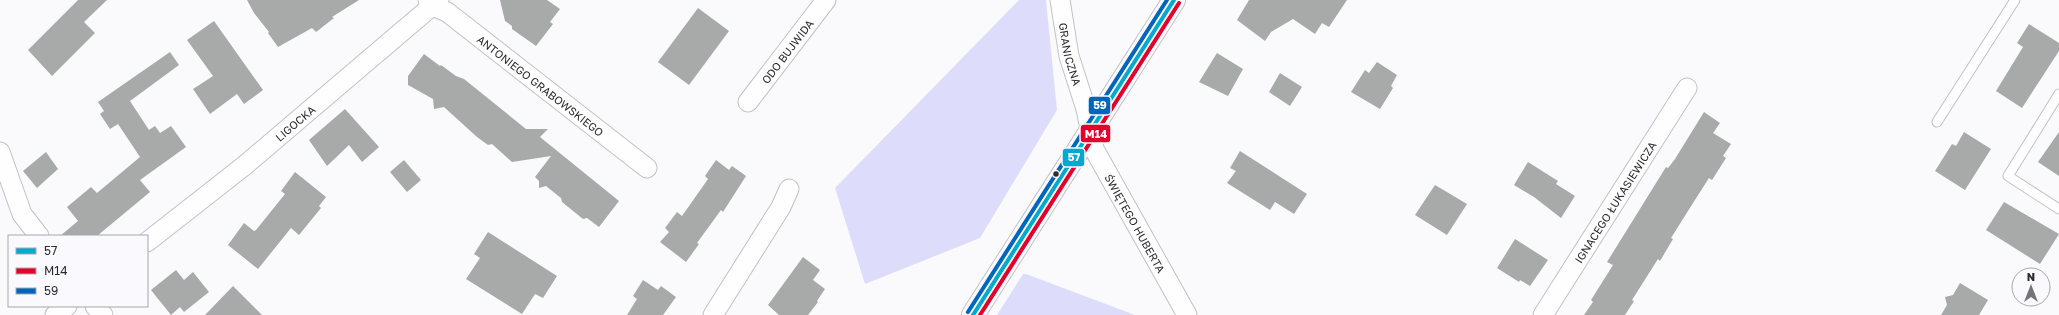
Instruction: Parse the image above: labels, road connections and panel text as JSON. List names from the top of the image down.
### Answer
{
  "streets": {
    "street": [
      "ODO BUJWIDA",
      "GRANICZNA",
      "ANTONIEGO GRABOWSKIEGO",
      "LIGOCKA",
      "IGNACEGO ŁUKASIEWICZA",
      "ŚWIĘTEGO HUBERTA"
    ]
  },
  "crossings": [
    ["GRANICZNA", "ŚWIĘTEGO HUBERTA"],
    ["ANTONIEGO GRABOWSKIEGO", "LIGOCKA"]
  ],
  "lines": ["transit line 57", "transit line 59", "transit line M14"],
  "legend": ["57", "M14", "59"],
  "north": "top"
}
